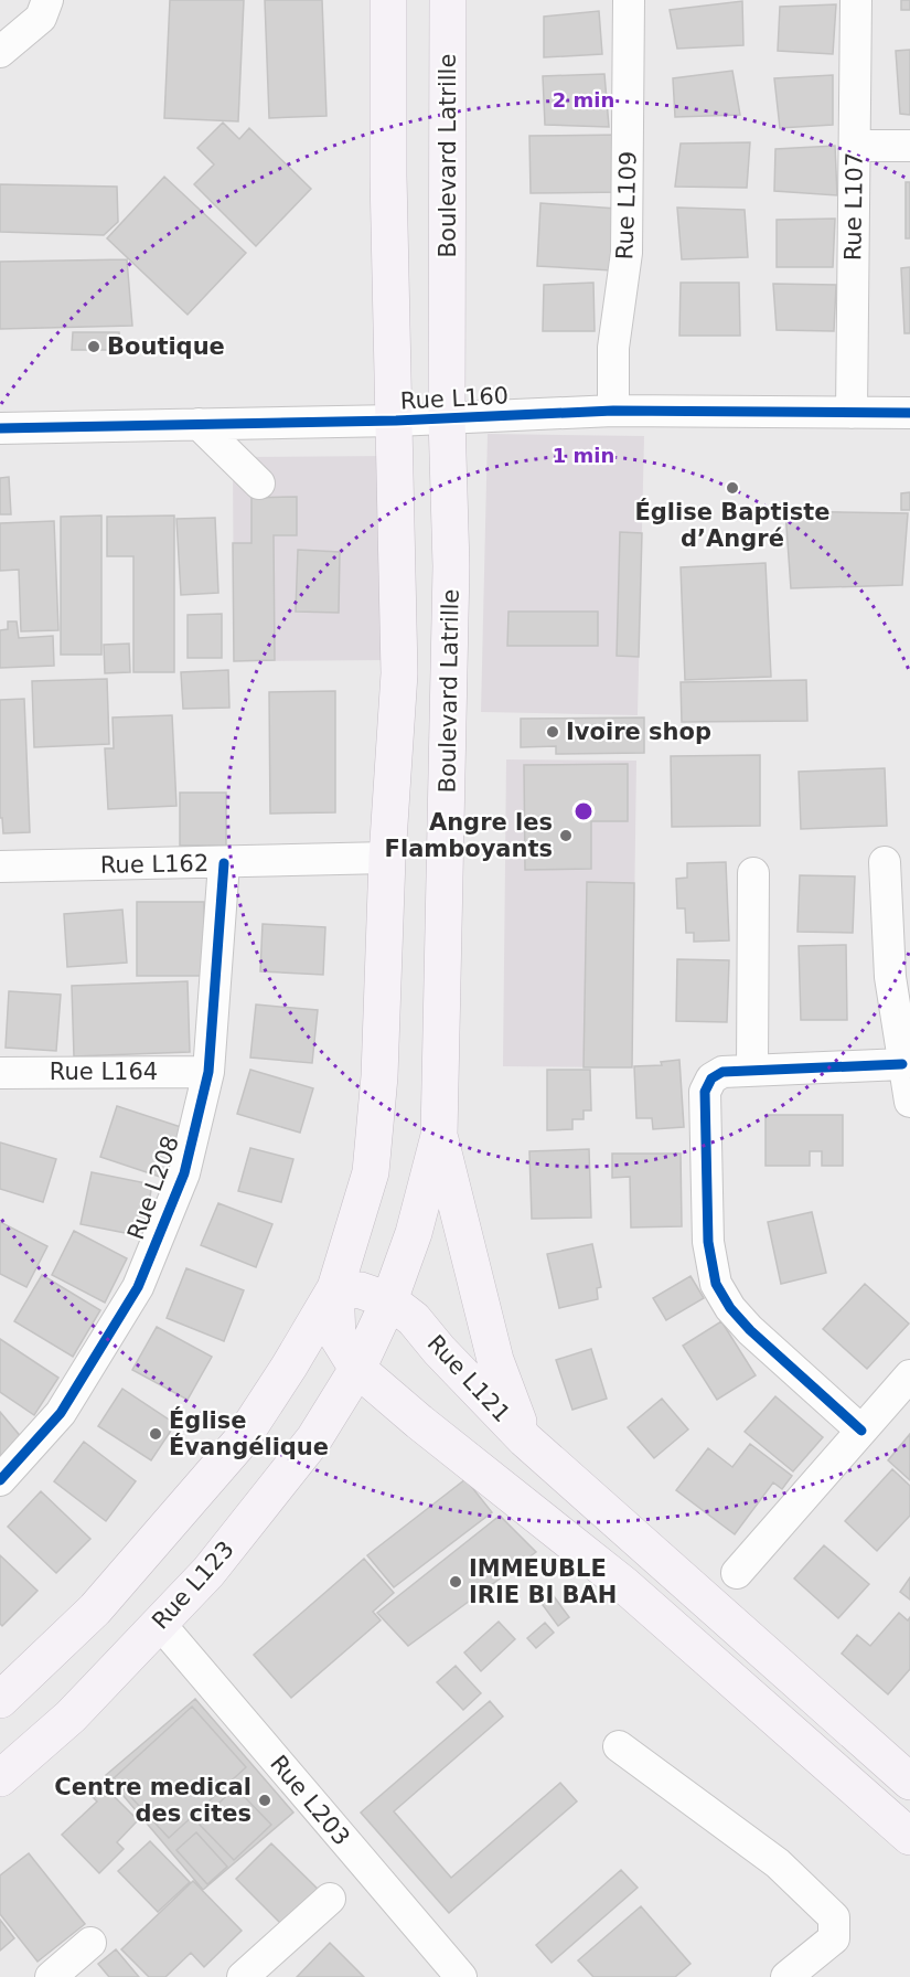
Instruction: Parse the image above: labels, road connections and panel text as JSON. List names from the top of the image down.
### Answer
{
  "streets": {
    "main road": ["Boulevard Latrille", "Rue L121", "Rue L123"],
    "street": [
      "Rue L109",
      "Rue L107",
      "Rue L160",
      "Rue L162",
      "Rue L164",
      "Rue L208",
      "Rue L203"
    ]
  },
  "crossings": [
    ["Boulevard Latrille", "Rue L160"],
    ["Boulevard Latrille", "Rue L121"],
    ["Boulevard Latrille", "Rue L123"],
    ["Rue L109", "Rue L160"],
    ["Rue L107", "Rue L160"],
    ["Rue L162", "Rue L208"],
    ["Rue L164", "Rue L208"],
    ["Rue L123", "Rue L203"]
  ],
  "places": [
    "Boutique",
    "Église Baptiste d’Angré",
    "Ivoire shop",
    "Angre les Flamboyants",
    "Église Évangélique",
    "IMMEUBLE IRIE BI BAH",
    "Centre medical des cites"
  ],
  "rings": ["2 min", "1 min"]
}
